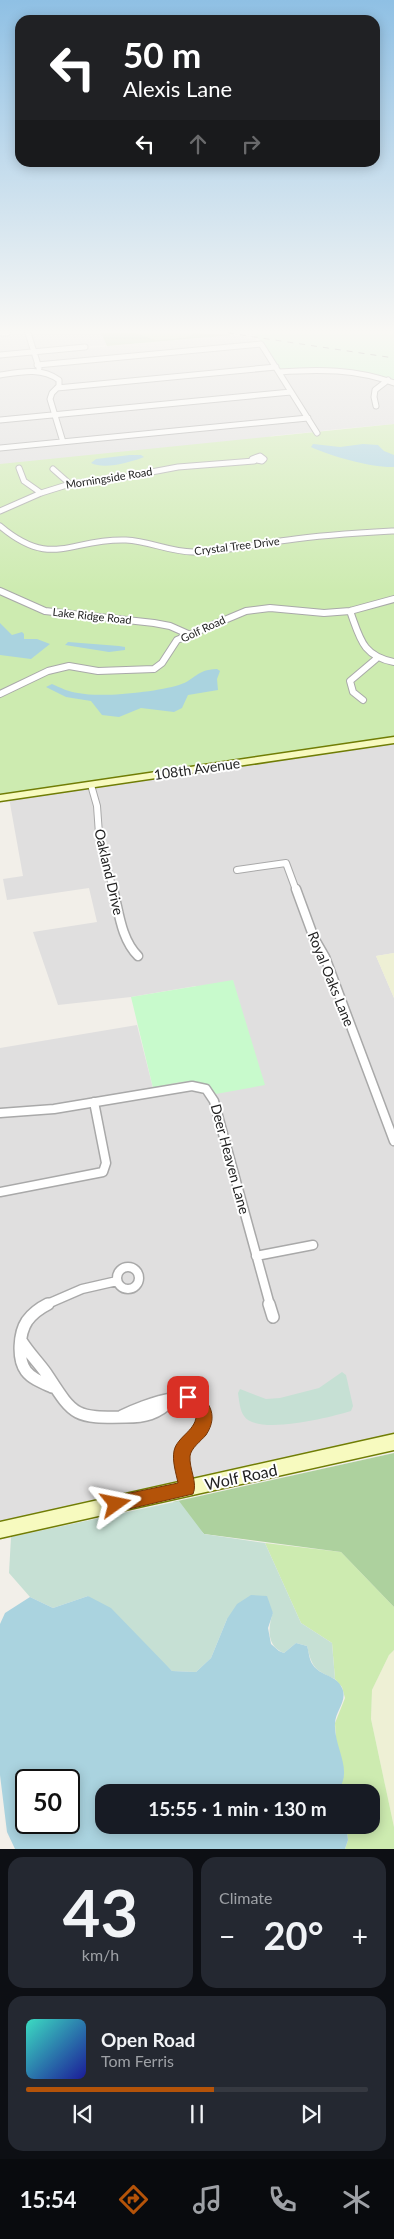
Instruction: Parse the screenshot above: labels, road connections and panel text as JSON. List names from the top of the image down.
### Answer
{
  "streets": {
    "street": [
      "Morningside Road",
      "Crystal Tree Drive",
      "Lake Ridge Road",
      "Golf Road",
      "108th Avenue",
      "Oakland Drive",
      "Royal Oaks Lane",
      "Deer Heaven Lane",
      "Wolf Road"
    ]
  },
  "crossings": [
    ["Lake Ridge Road", "Golf Road"],
    ["108th Avenue", "Oakland Drive"]
  ],
  "page": {
    "turn": ["50 m", "Alexis Lane"],
    "limit": "50",
    "trip": "15:55 · 1 min · 130 m",
    "tile": [
      ["43", "km/h"],
      "Climate"
    ],
    "heat": ["−", "20°", "+"],
    "song": ["Open Road", "Tom Ferris"],
    "tabs": "15:54"
  }
}
